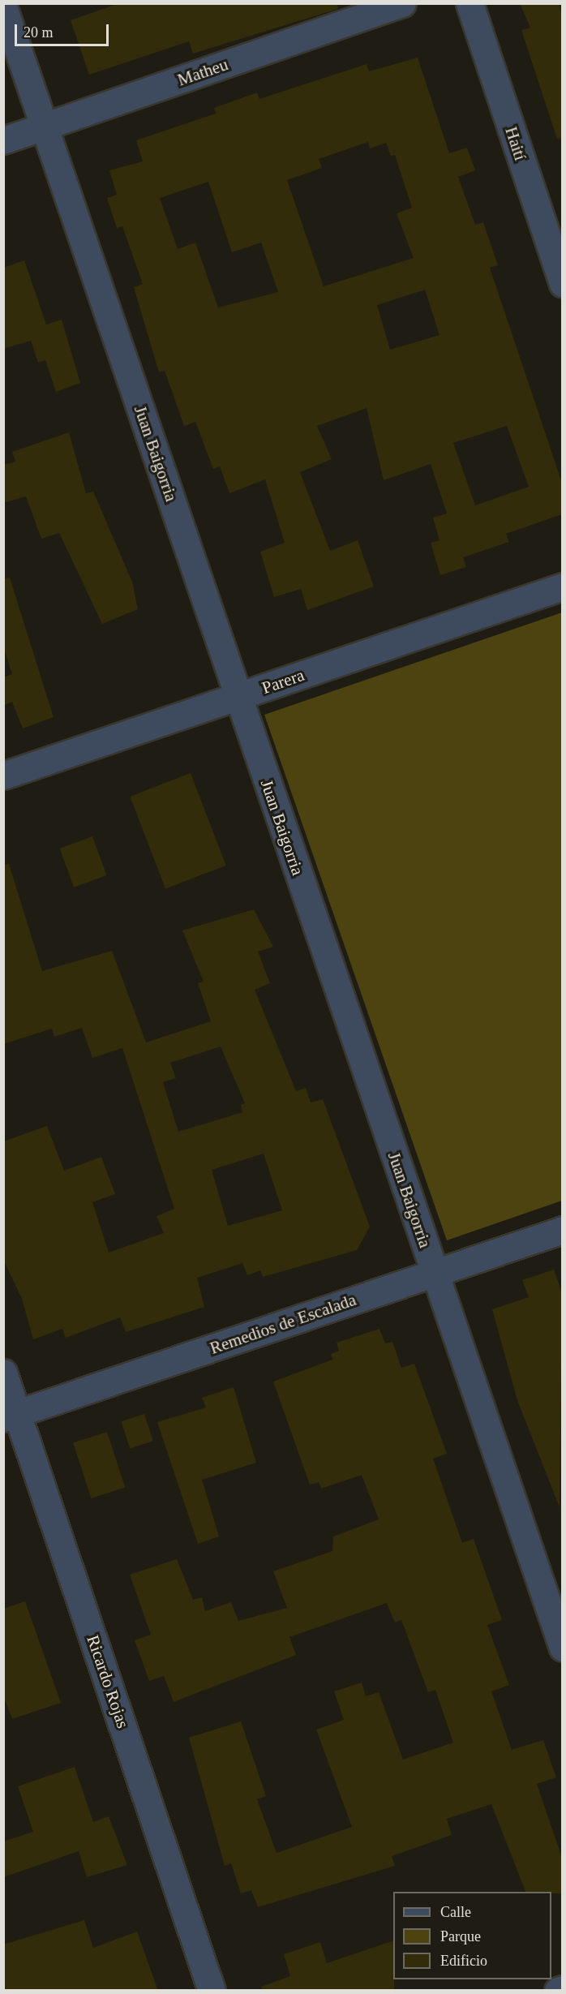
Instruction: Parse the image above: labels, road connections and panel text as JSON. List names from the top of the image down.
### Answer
{
  "streets": {
    "street": [
      "Matheu",
      "Haití",
      "Juan Baigorria",
      "Parera",
      "Remedios de Escalada",
      "Ricardo Rojas"
    ]
  },
  "crossings": [
    ["Matheu", "Juan Baigorria"],
    ["Juan Baigorria", "Parera"],
    ["Juan Baigorria", "Remedios de Escalada"],
    ["Remedios de Escalada", "Ricardo Rojas"]
  ],
  "legend": ["Calle", "Parque", "Edificio"],
  "scale_bar": "20 m"
}
